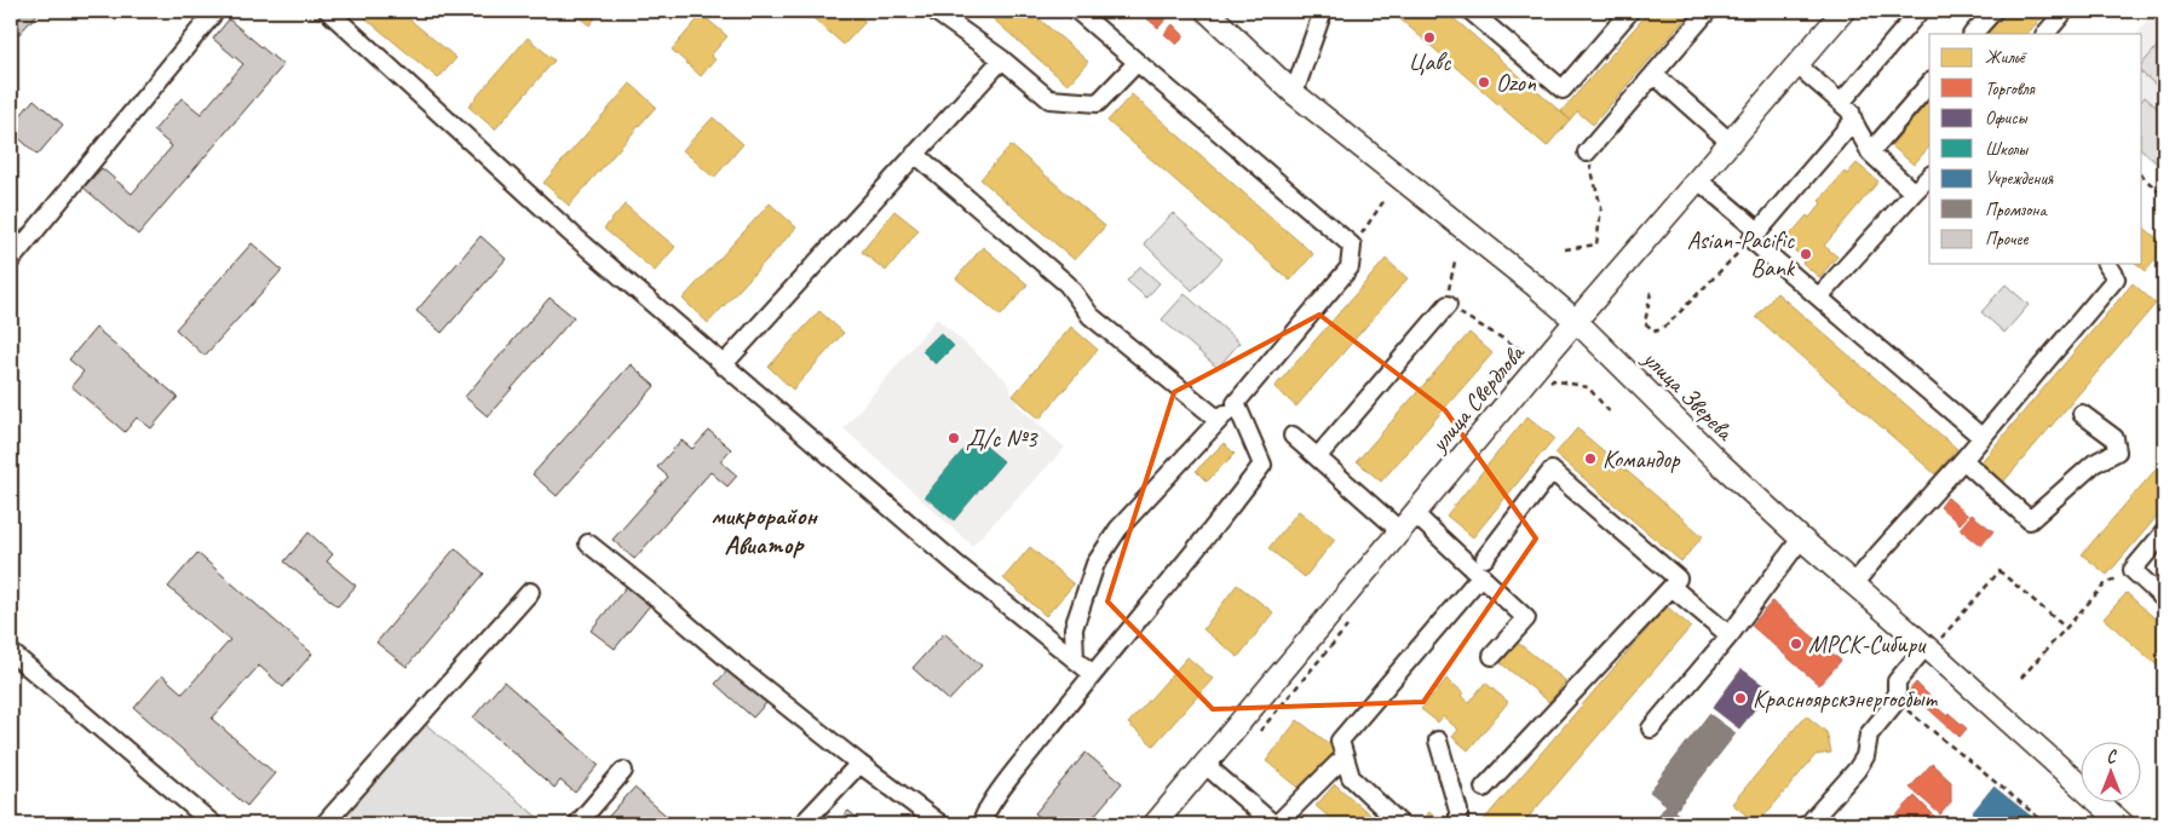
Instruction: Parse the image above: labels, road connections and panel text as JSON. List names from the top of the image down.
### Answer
{
  "streets": {
    "main road": ["улица Зверева", "улица Свердлова"]
  },
  "crossings": [
    ["улица Зверева", "улица Свердлова"]
  ],
  "districts": ["микрорайон Авиатор"],
  "places": [
    "Цавс",
    "Ozon",
    "Asian-Pacific Bank",
    "Д/с №3",
    "Командор",
    "МРСК-Сибири",
    "Красноярскэнергосбыт"
  ],
  "legend": [
    "Жильё",
    "Торговля",
    "Офисы",
    "Школы",
    "Учреждения",
    "Промзона",
    "Прочее"
  ],
  "north": "top"
}
